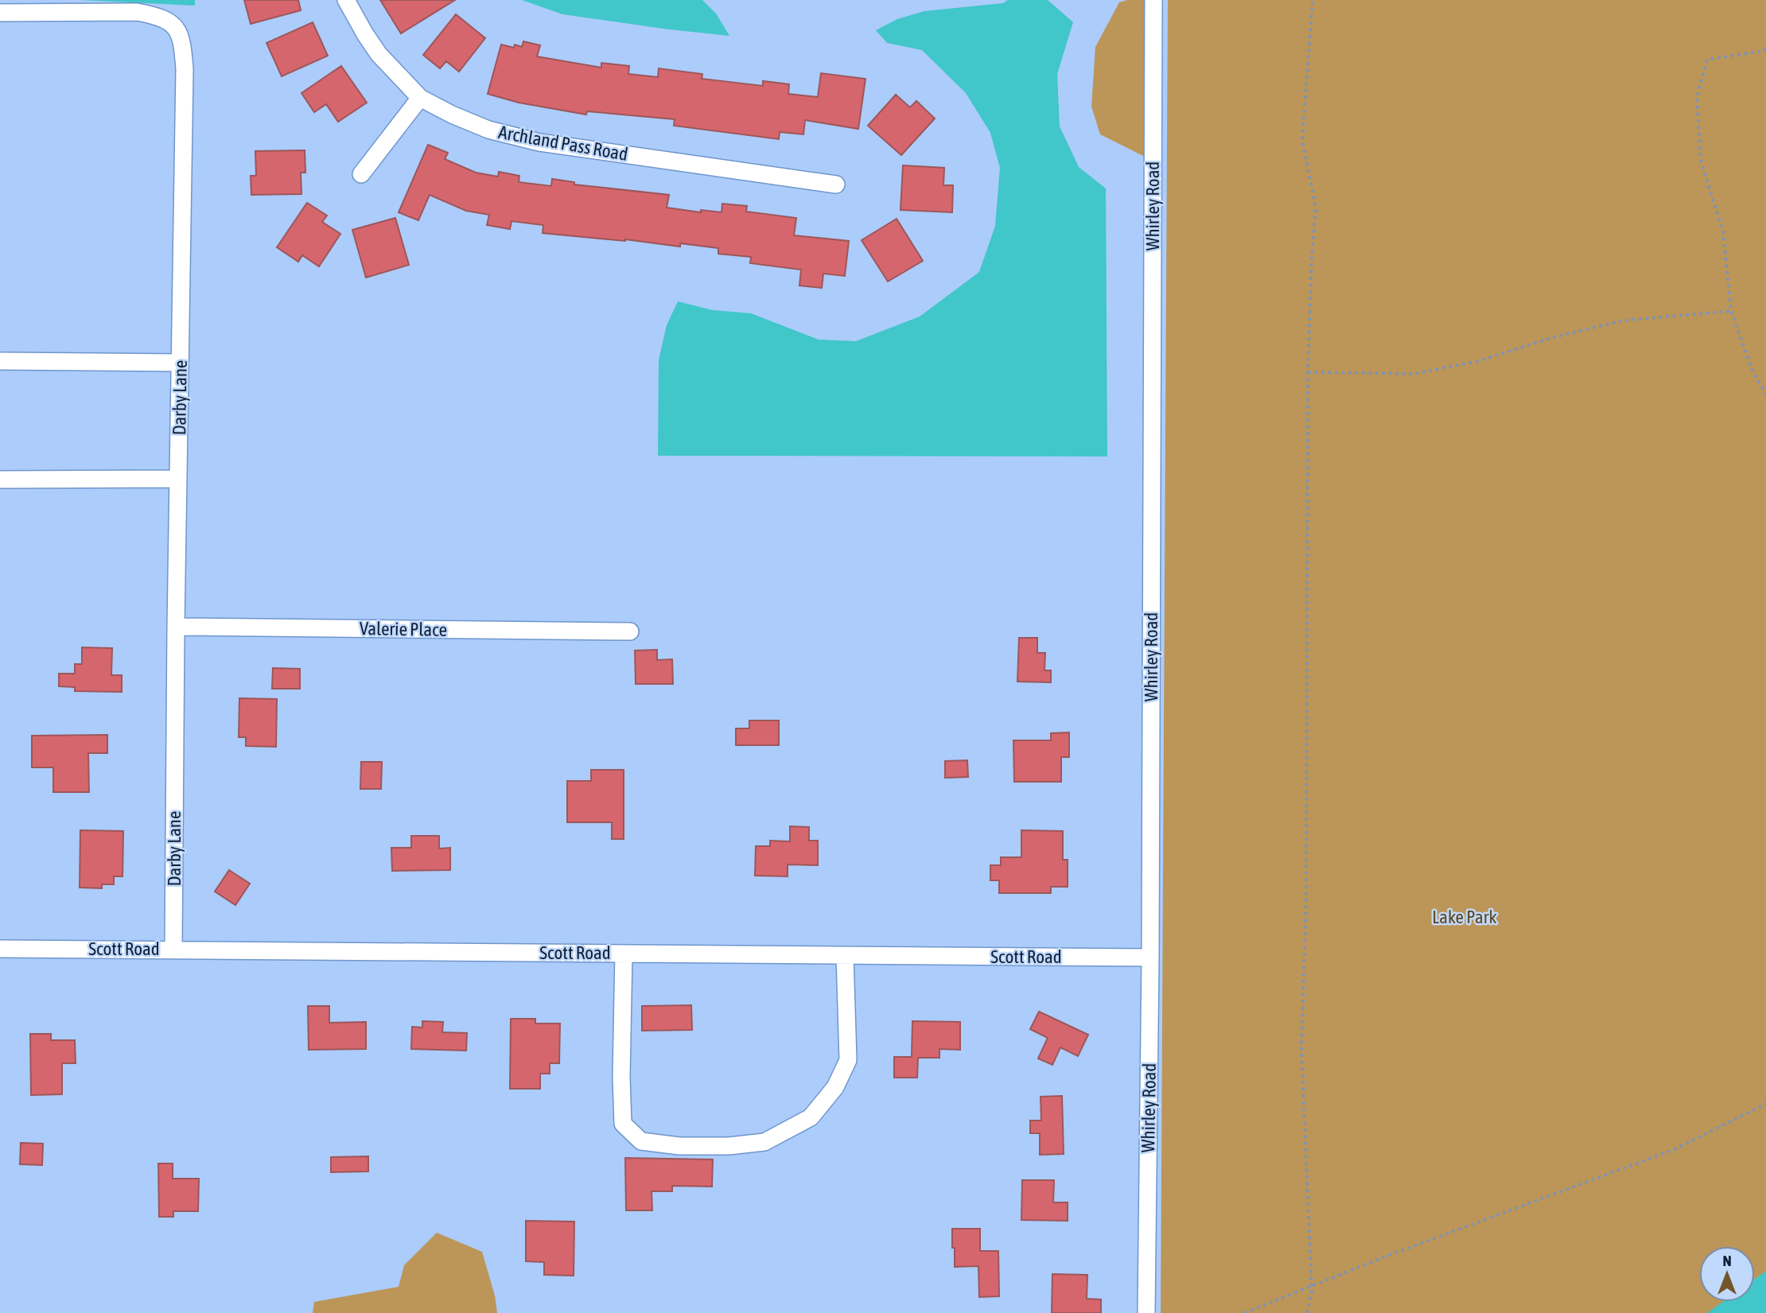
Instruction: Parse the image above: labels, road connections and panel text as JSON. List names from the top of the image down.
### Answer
{
  "streets": {
    "street": [
      "Archland Pass Road",
      "Whirley Road",
      "Darby Lane",
      "Valerie Place",
      "Scott Road"
    ]
  },
  "crossings": [
    ["Whirley Road", "Scott Road"],
    ["Darby Lane", "Valerie Place"],
    ["Darby Lane", "Scott Road"]
  ],
  "parks": ["Lake Park"],
  "north": "top"
}
